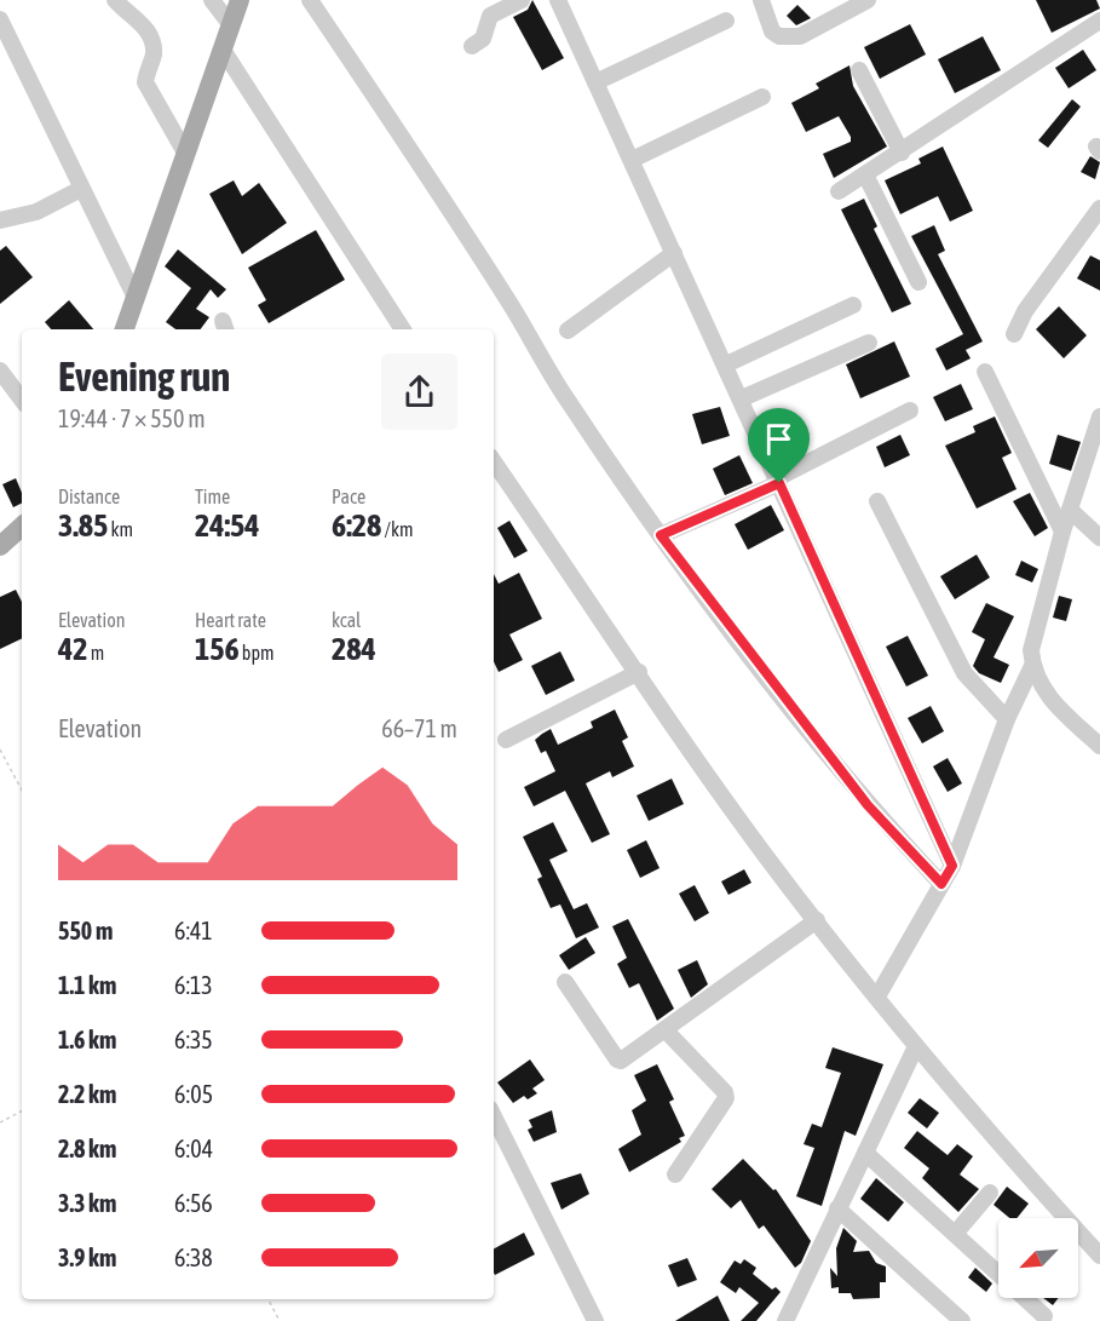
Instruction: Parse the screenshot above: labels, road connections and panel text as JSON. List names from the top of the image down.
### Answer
{
  "north": "bottom left",
  "page": {
    "heading": ["Evening run", "19:44 · 7 × 550 m"],
    "stats": [
      ["Distance", "3.85 km"],
      ["Time", "24:54"],
      ["Pace", "6:28 /km"],
      ["Elevation", "42 m"],
      ["Heart rate", "156 bpm"],
      ["kcal", "284"]
    ],
    "chart": ["Elevation", "66–71 m"],
    "list": [
      {
        "name": "550 m",
        "note": "6:41"
      },
      {
        "name": "1.1 km",
        "note": "6:13"
      },
      {
        "name": "1.6 km",
        "note": "6:35"
      },
      {
        "name": "2.2 km",
        "note": "6:05"
      },
      {
        "name": "2.8 km",
        "note": "6:04"
      },
      {
        "name": "3.3 km",
        "note": "6:56"
      },
      {
        "name": "3.9 km",
        "note": "6:38"
      }
    ]
  }
}
